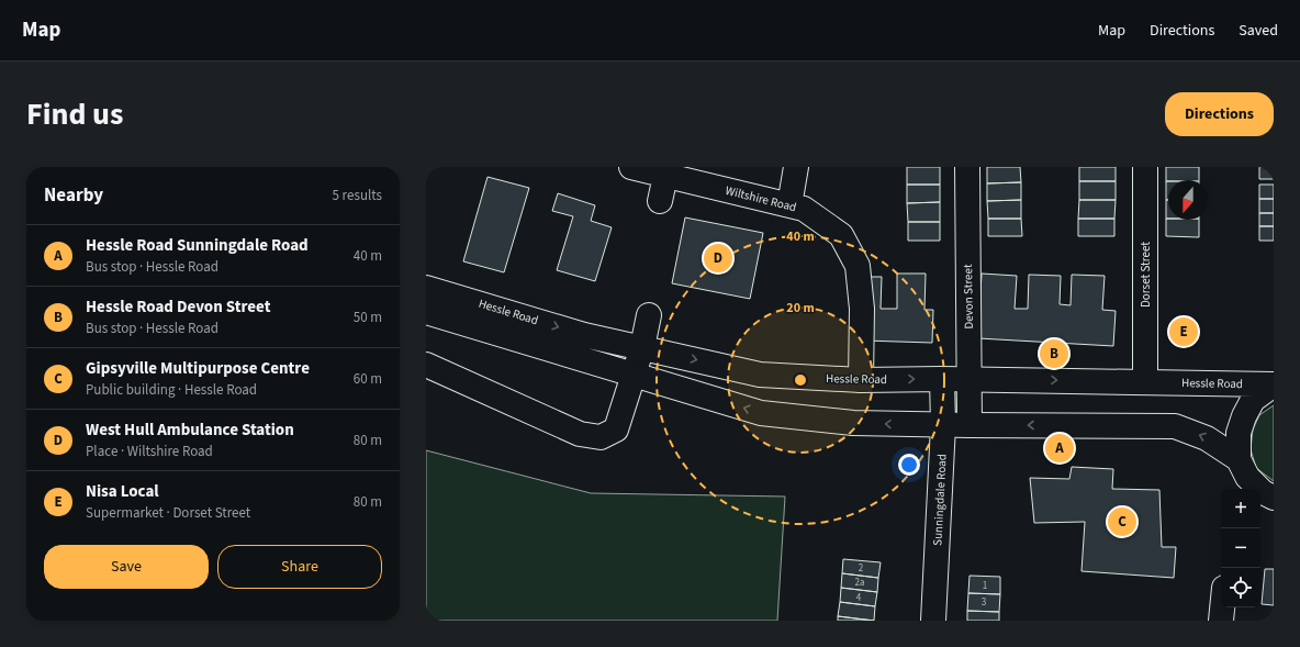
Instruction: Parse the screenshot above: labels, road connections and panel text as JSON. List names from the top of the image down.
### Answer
{
  "streets": {
    "main road": [
      "Wiltshire Road",
      "Dorset Street",
      "Devon Street",
      "Hessle Road",
      "Sunningdale Road"
    ]
  },
  "crossings": [
    ["Wiltshire Road", "Hessle Road"],
    ["Dorset Street", "Hessle Road"],
    ["Devon Street", "Hessle Road"],
    ["Hessle Road", "Sunningdale Road"]
  ],
  "house_numbers": [
    "2",
    "2a",
    "1",
    "4",
    "3"
  ],
  "north": "bottom",
  "page": {
    "header": "Map",
    "nav": ["Map", "Directions", "Saved"],
    "title": "Find us",
    "buttons": [
      "Directions",
      ["Save", "Share"]
    ],
    "heading": ["Nearby", "5 results"],
    "list": [
      {
        "mark": "A",
        "name": "Hessle Road Sunningdale Road",
        "note": "Bus stop · Hessle Road",
        "value": "40 m"
      },
      {
        "mark": "B",
        "name": "Hessle Road Devon Street",
        "note": "Bus stop · Hessle Road",
        "value": "50 m"
      },
      {
        "mark": "C",
        "name": "Gipsyville Multipurpose Centre",
        "note": "Public building · Hessle Road",
        "value": "60 m"
      },
      {
        "mark": "D",
        "name": "West Hull Ambulance Station",
        "note": "Place · Wiltshire Road",
        "value": "80 m"
      },
      {
        "mark": "E",
        "name": "Nisa Local",
        "note": "Supermarket · Dorset Street",
        "value": "80 m"
      }
    ],
    "pins": [
      "D",
      "E",
      "B",
      "A",
      "C"
    ],
    "map_buttons": ["+", "−"]
  },
  "rings": ["40 m", "20 m"]
}
